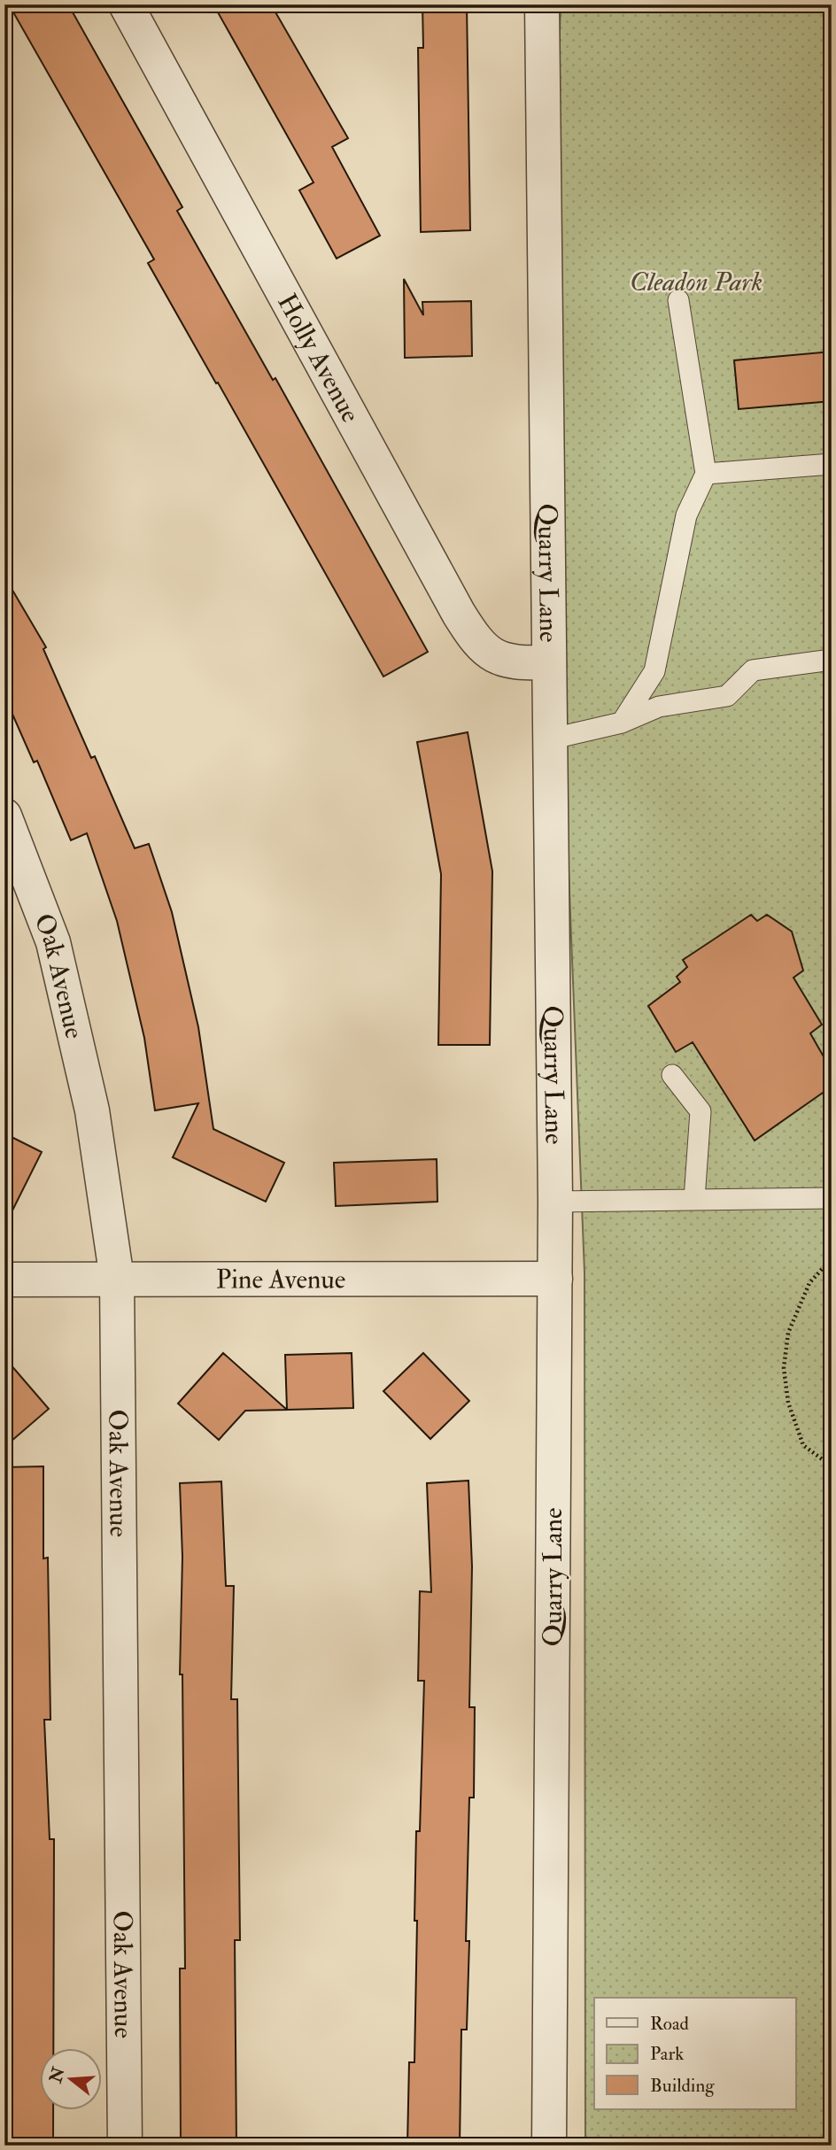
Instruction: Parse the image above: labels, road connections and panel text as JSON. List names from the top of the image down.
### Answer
{
  "streets": {
    "street": [
      "Holly Avenue",
      "Quarry Lane",
      "Oak Avenue",
      "Pine Avenue"
    ]
  },
  "crossings": [
    ["Holly Avenue", "Quarry Lane"],
    ["Quarry Lane", "Pine Avenue"],
    ["Oak Avenue", "Pine Avenue"]
  ],
  "parks": ["Cleadon Park"],
  "legend": ["Road", "Park", "Building"],
  "north": "left"
}
